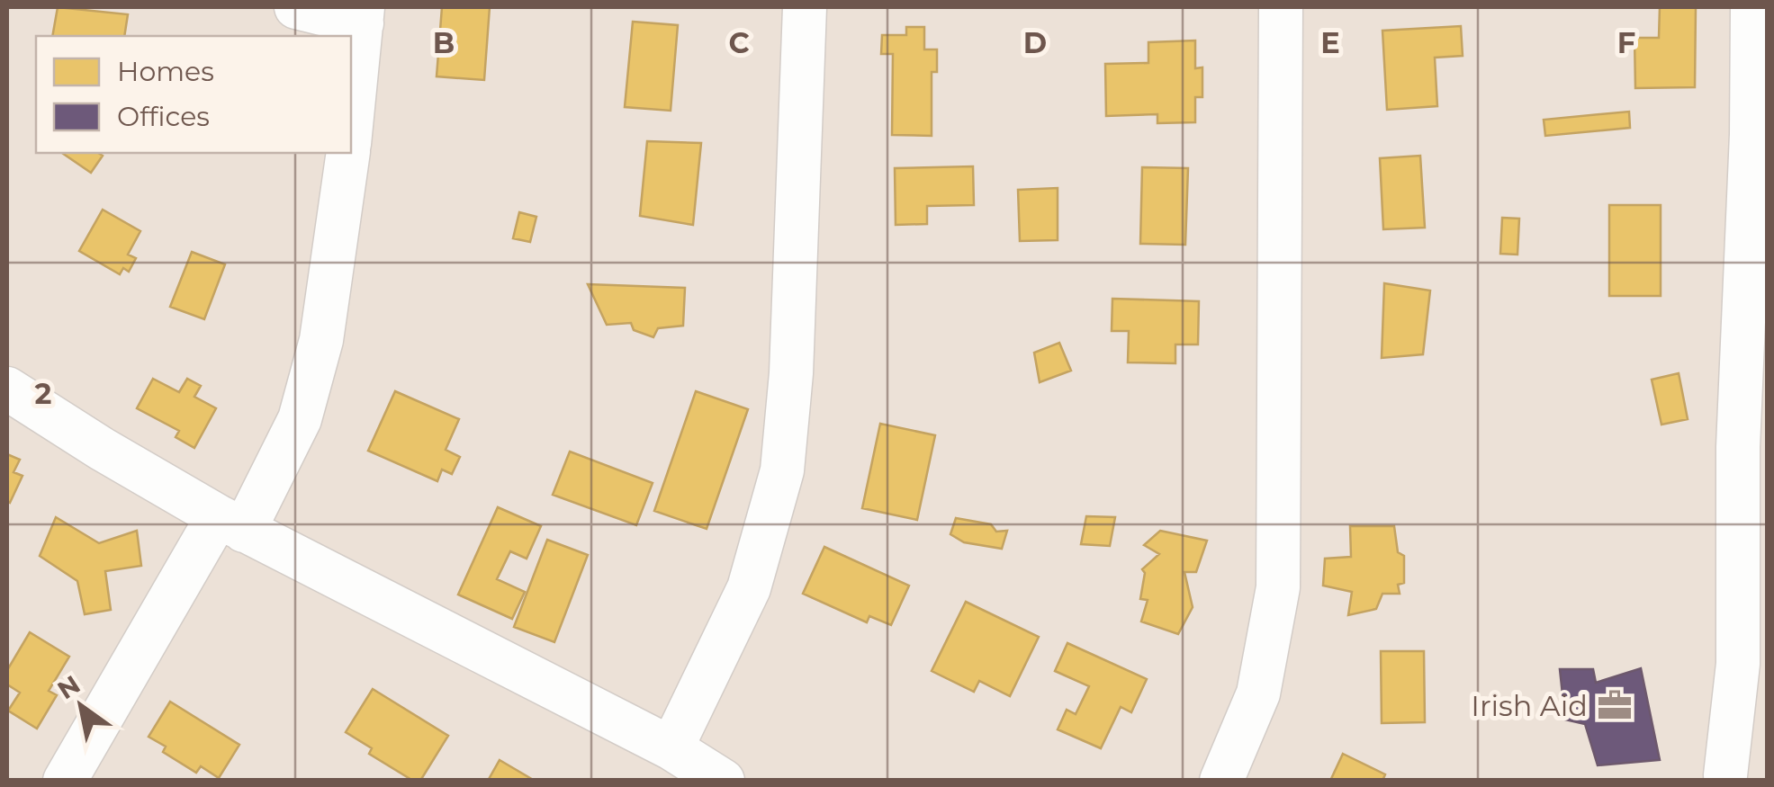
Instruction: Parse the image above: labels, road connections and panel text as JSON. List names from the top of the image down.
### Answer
{
  "places": {
    "office": ["Irish Aid"]
  },
  "legend": ["Homes", "Offices"],
  "north": "top left",
  "grid": {
    "columns": [
      "B",
      "C",
      "D",
      "E",
      "F"
    ],
    "rows": ["2"]
  }
}
